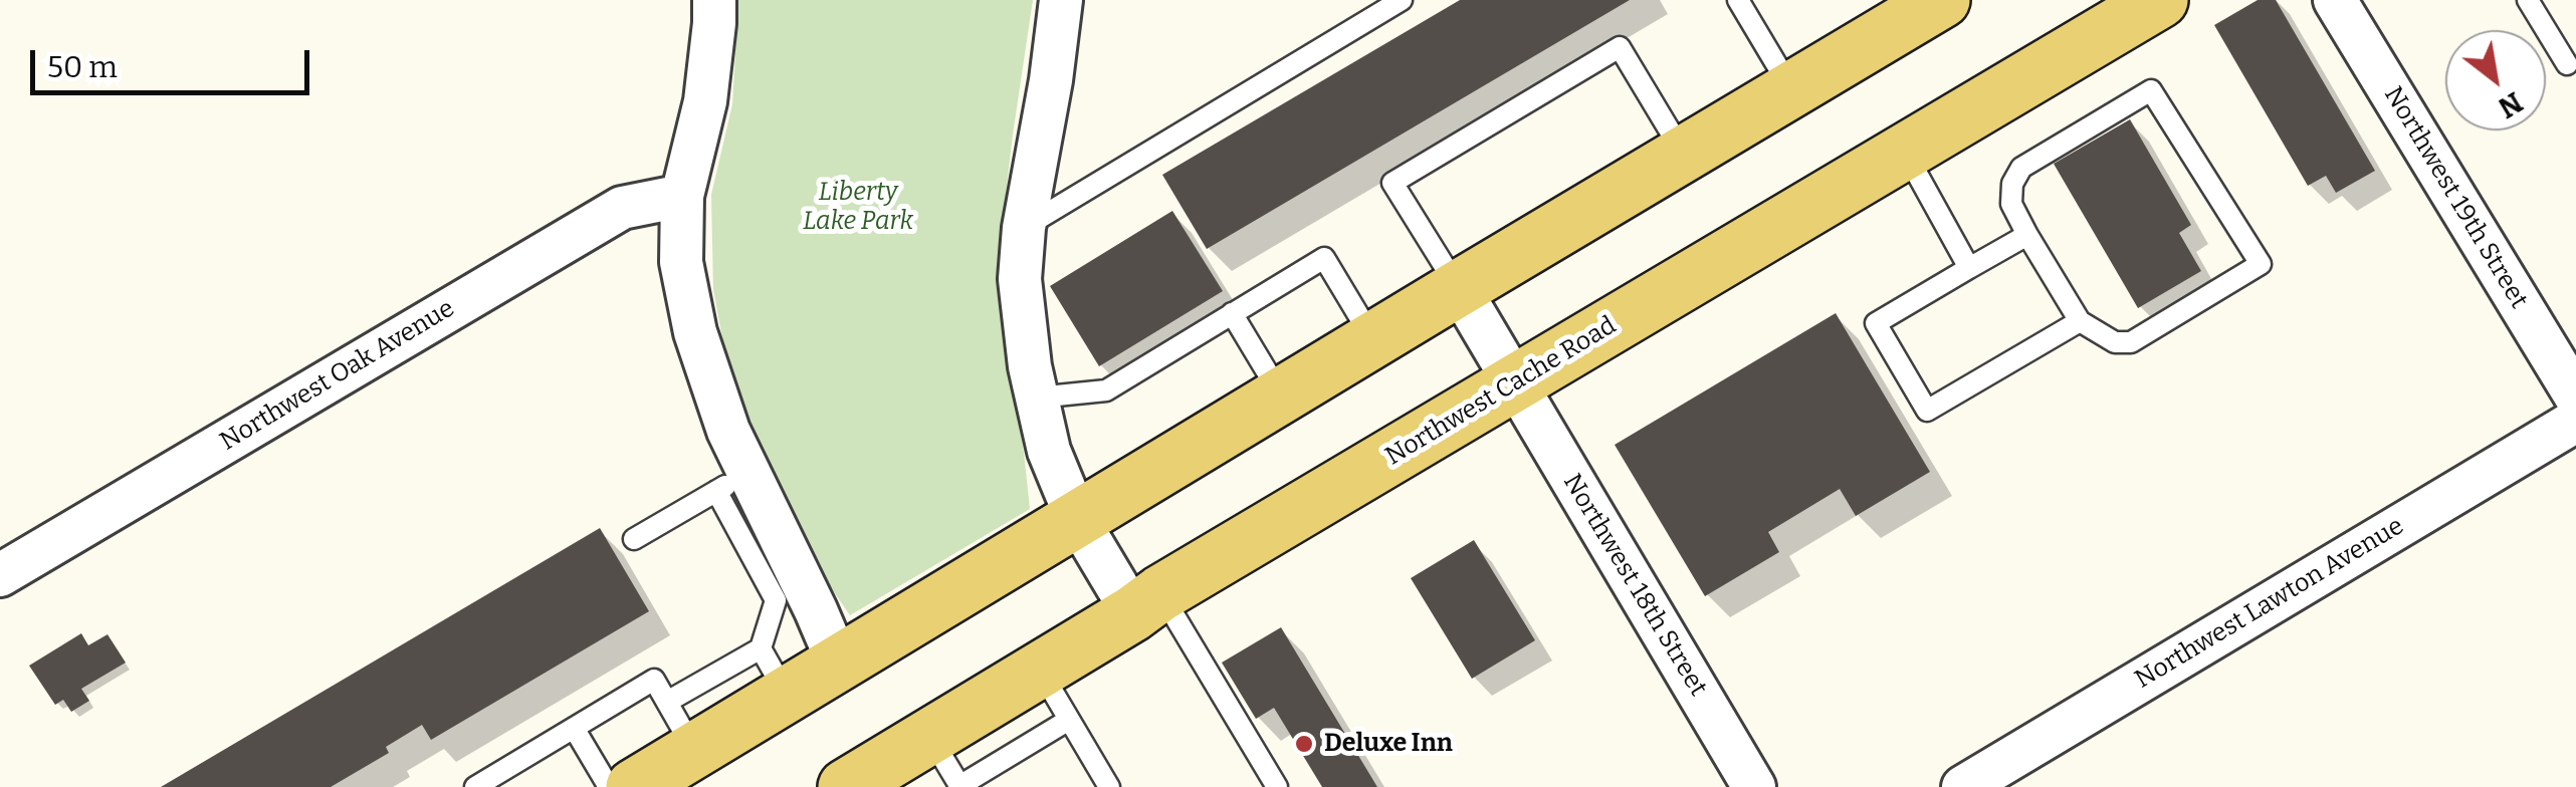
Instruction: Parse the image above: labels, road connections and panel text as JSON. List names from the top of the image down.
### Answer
{
  "streets": {
    "main road": ["Northwest Cache Road"],
    "street": [
      "Northwest 19th Street",
      "Northwest Oak Avenue",
      "Northwest 18th Street",
      "Northwest Lawton Avenue"
    ]
  },
  "crossings": [
    ["Northwest Cache Road", "Northwest 18th Street"]
  ],
  "parks": ["Liberty Lake Park"],
  "places": ["Deluxe Inn"],
  "scale_bar": "50 m",
  "north": "bottom right"
}
